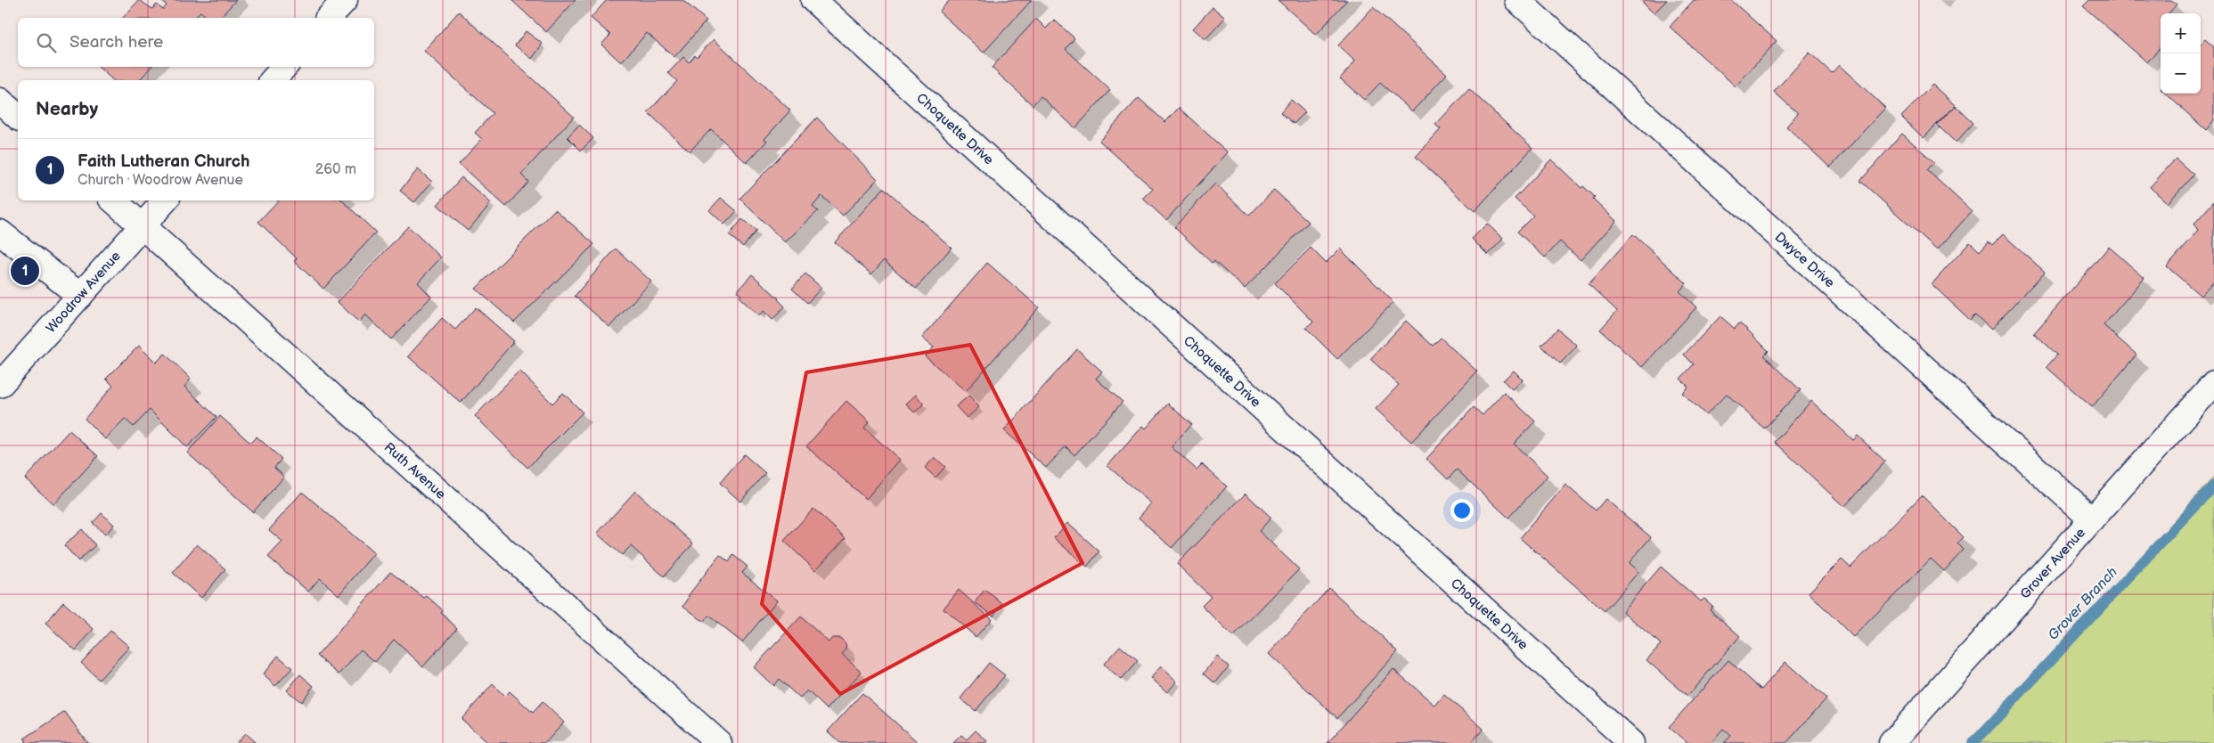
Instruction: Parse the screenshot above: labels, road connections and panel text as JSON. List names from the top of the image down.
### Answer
{
  "streets": {
    "street": [
      "Choquette Drive",
      "Dwyce Drive",
      "Woodrow Avenue",
      "Ruth Avenue",
      "Grover Avenue"
    ]
  },
  "crossings": [
    ["Dwyce Drive", "Grover Avenue"],
    ["Woodrow Avenue", "Ruth Avenue"]
  ],
  "water": ["Grover Branch"],
  "page": {
    "map_buttons": ["+", "−"],
    "search": "Search here",
    "heading": "Nearby",
    "list": [
      {
        "mark": "1",
        "name": "Faith Lutheran Church",
        "note": "Church · Woodrow Avenue",
        "value": "260 m"
      }
    ],
    "pins": "1"
  }
}
